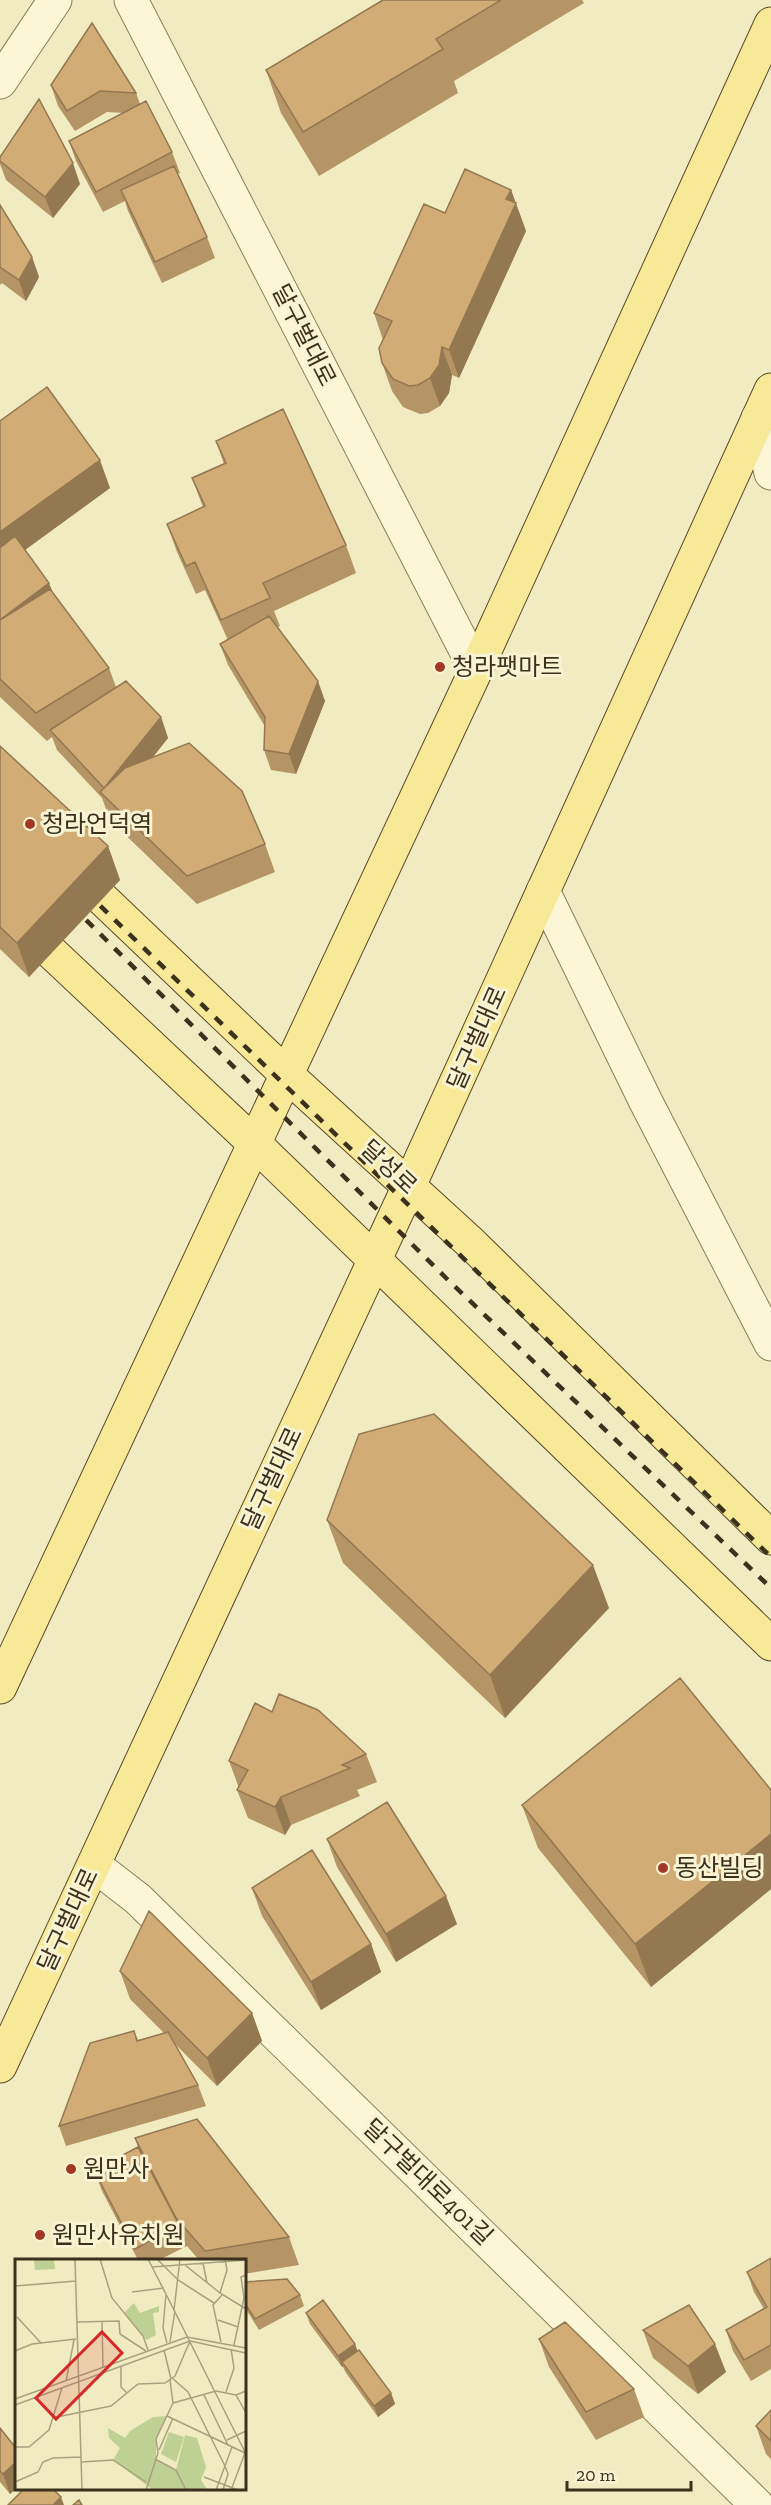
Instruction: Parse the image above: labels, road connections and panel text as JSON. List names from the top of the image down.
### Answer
{
  "streets": {
    "main road": ["달구벌대로", "달성로"],
    "street": ["달구벌대로401길"]
  },
  "crossings": [
    ["달구벌대로", "달성로"],
    ["달구벌대로", "달구벌대로401길"]
  ],
  "places": [
    "청라팻마트",
    "청라언덕역",
    "동산빌딩",
    "원만사",
    "원만사유치원"
  ],
  "scale_bar": "20 m"
}
